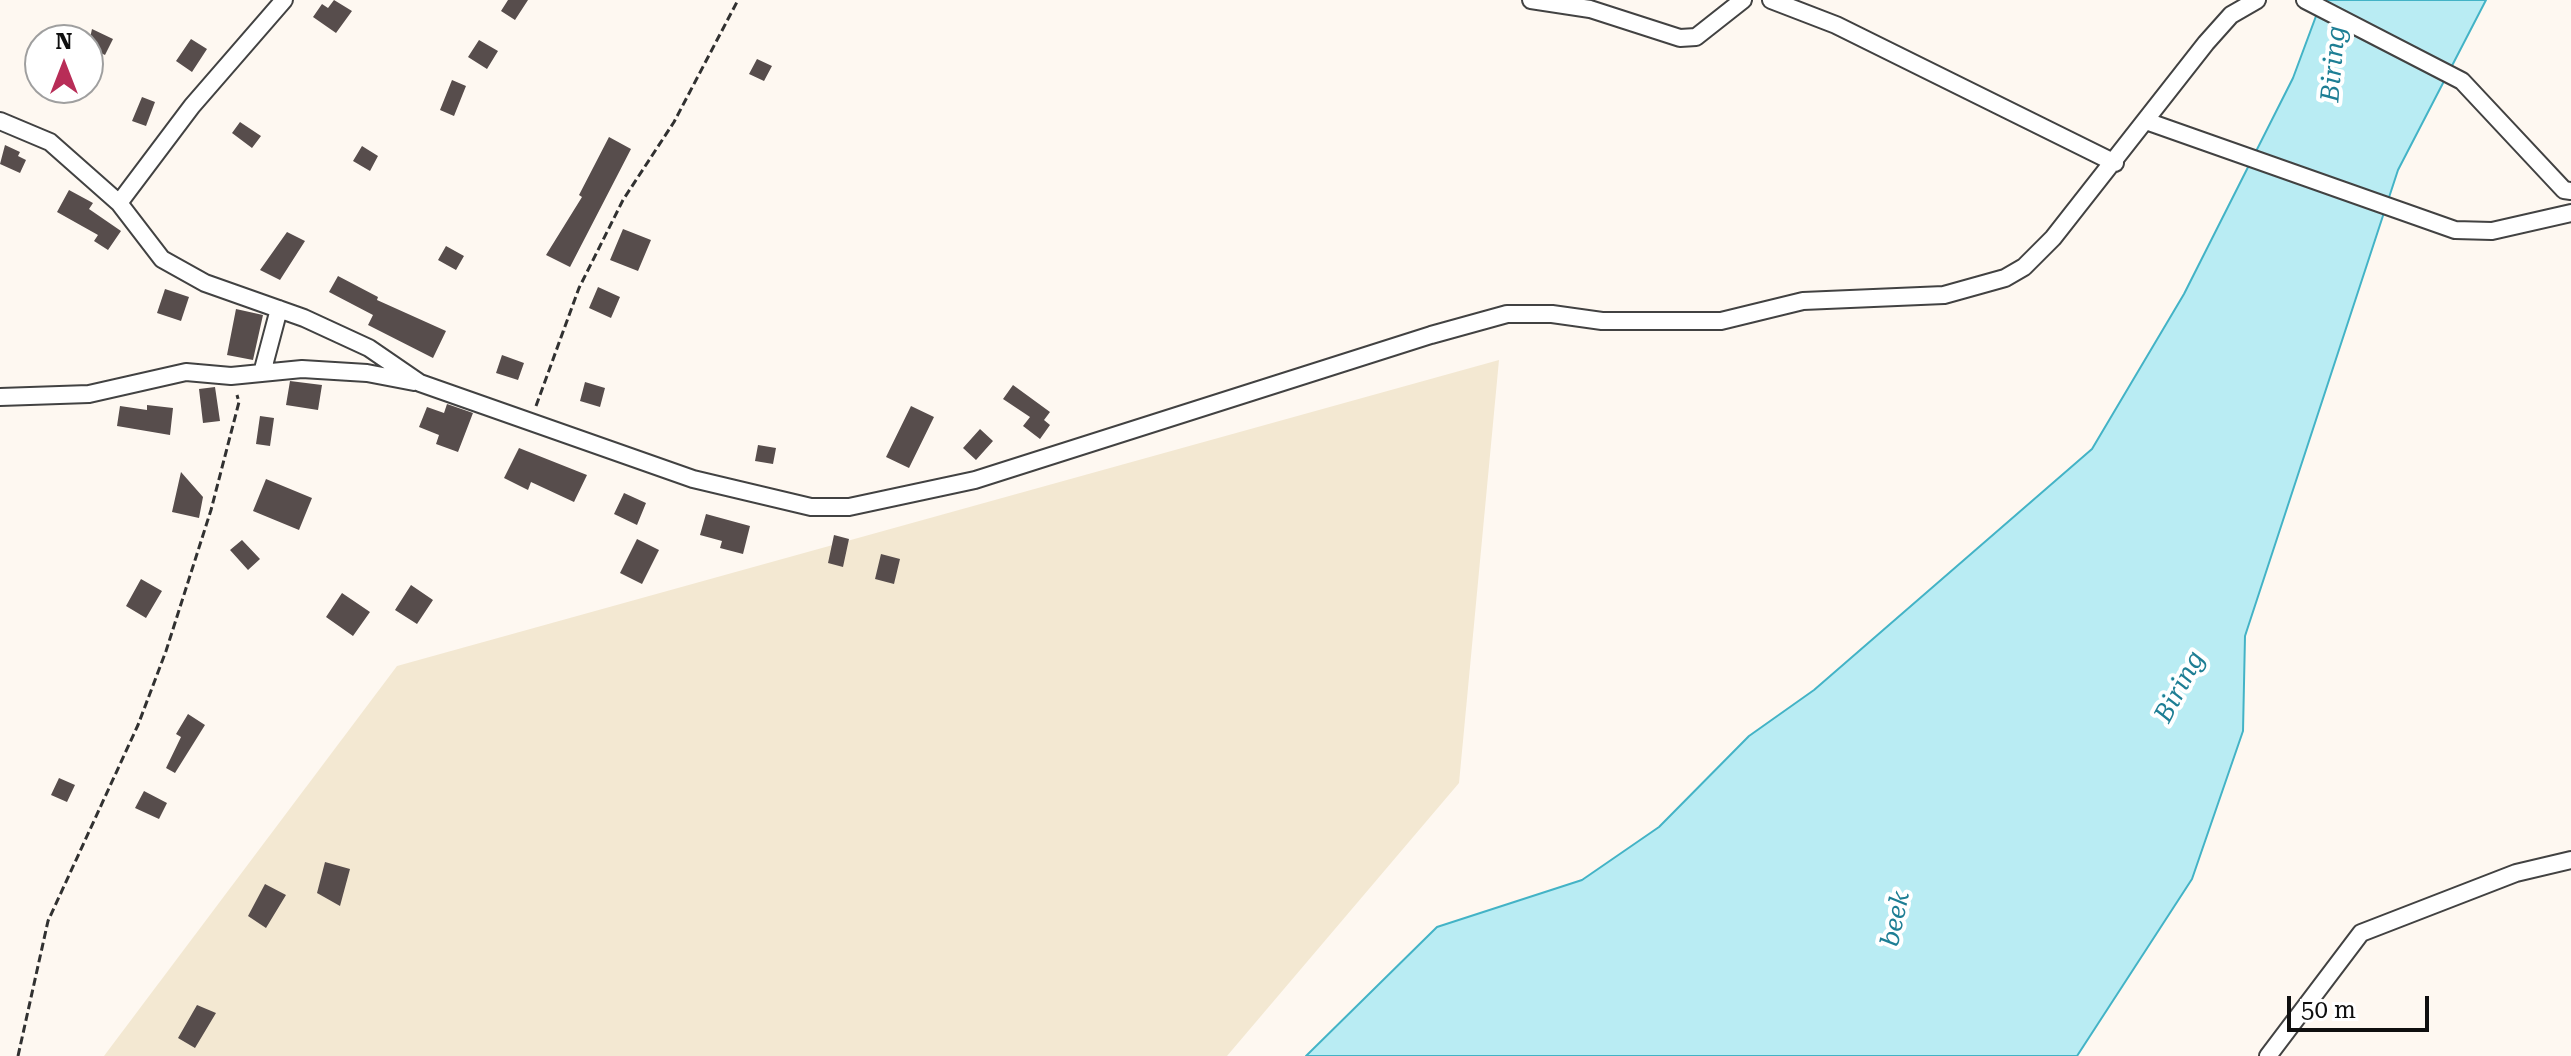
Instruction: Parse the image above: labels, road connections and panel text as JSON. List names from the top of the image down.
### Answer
{
  "water": ["Biring", "beek"],
  "scale_bar": "50 m",
  "north": "top"
}
